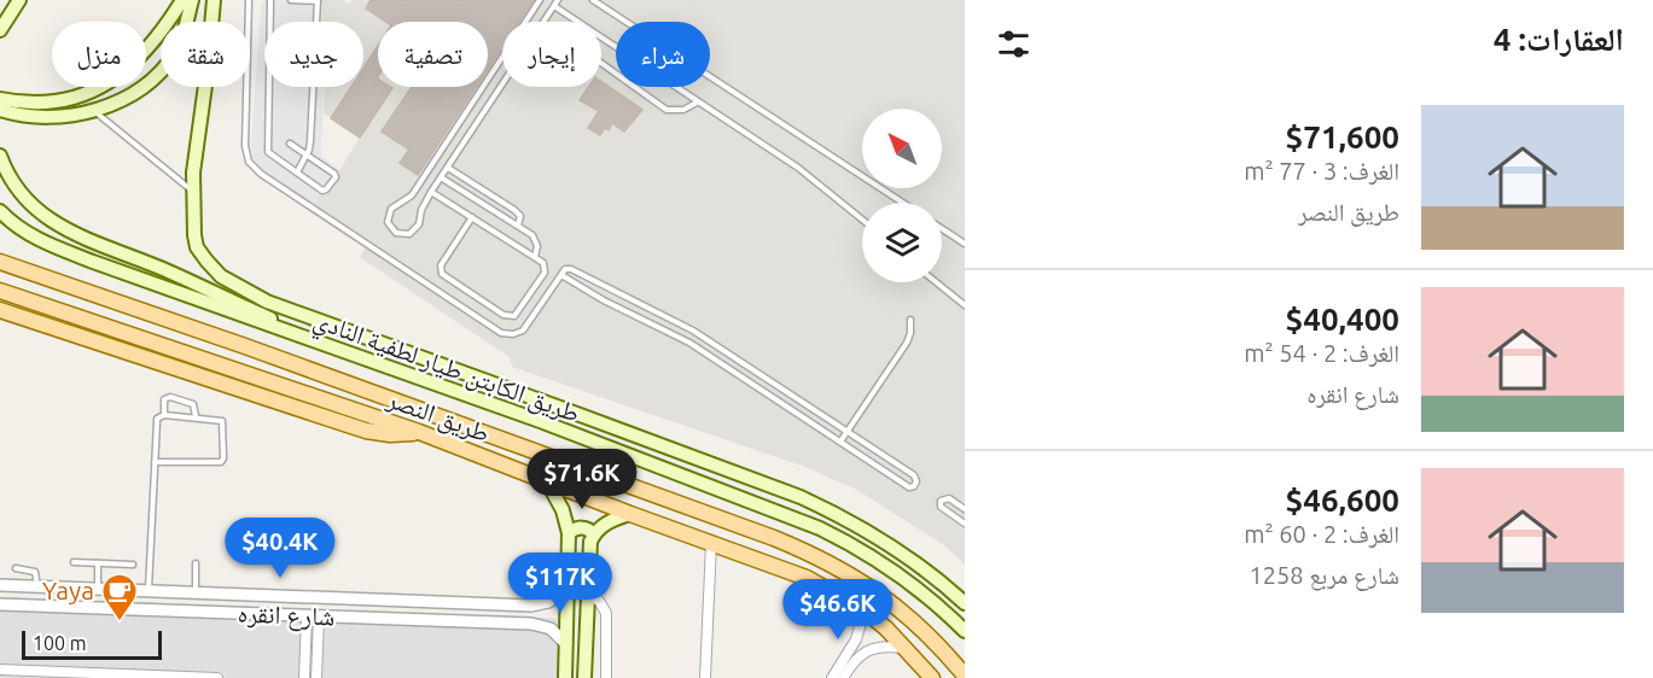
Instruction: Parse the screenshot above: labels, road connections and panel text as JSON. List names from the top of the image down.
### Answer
{
  "streets": {
    "main road": ["طريق الكابتن طيار لطفية النادي", "طريق النصر"],
    "street": ["شارع انقره"]
  },
  "places": {
    "cafe": ["Yaya"]
  },
  "scale_bar": "100 m",
  "north": "top left",
  "page": {
    "heading": "العقارات: 4",
    "chip": [
      "شراء",
      "إيجار",
      "تصفية",
      "جديد",
      "شقة",
      "منزل"
    ],
    "list": [
      {
        "name": "$71,600",
        "note": "الغرف: 3 · 77 m² · طريق النصر"
      },
      {
        "name": "$40,400",
        "note": "الغرف: 2 · 54 m² · شارع انقره"
      },
      {
        "name": "$46,600",
        "note": "الغرف: 2 · 60 m² · شارع مربع 1258"
      }
    ],
    "price": [
      "$71.6K",
      "$40.4K",
      "$117K",
      "$46.6K"
    ],
    "scale": "100 m"
  }
}
